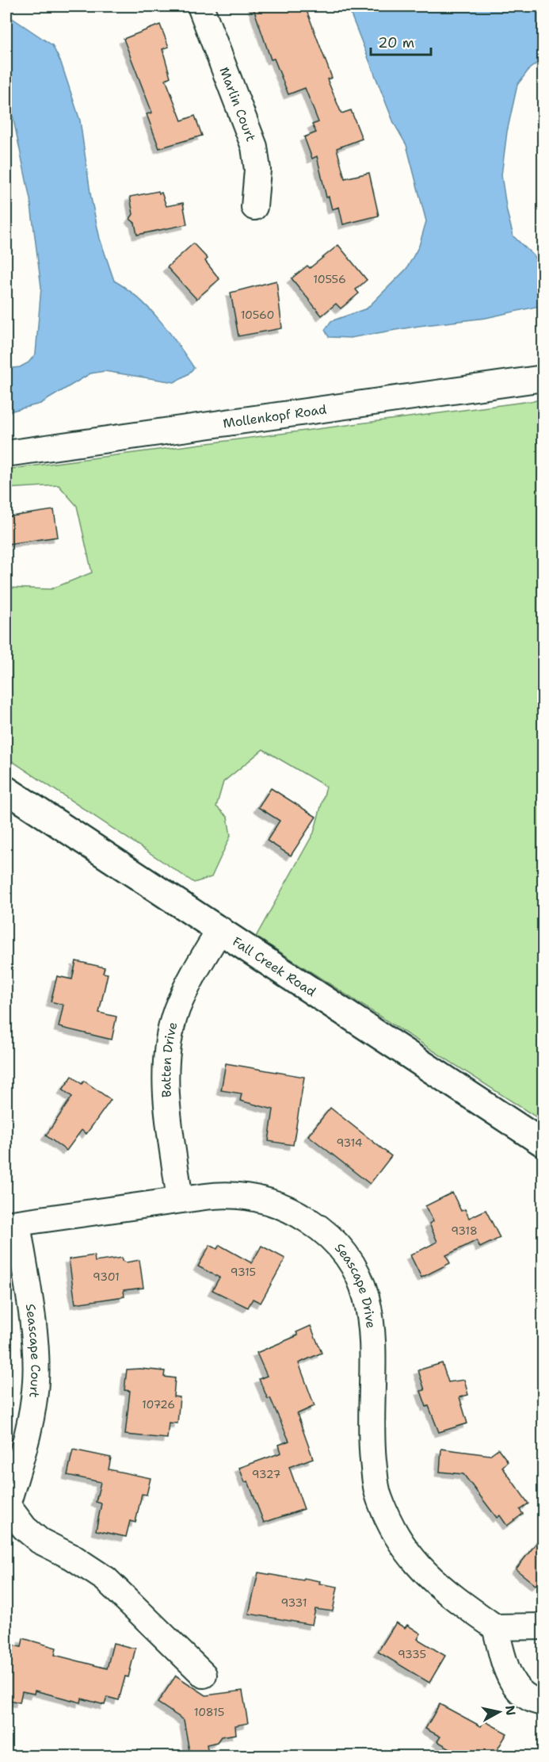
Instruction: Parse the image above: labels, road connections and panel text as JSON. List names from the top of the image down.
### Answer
{
  "streets": {
    "main road": ["Fall Creek Road"],
    "street": [
      "Marlin Court",
      "Mollenkopf Road",
      "Batten Drive",
      "Seascape Drive",
      "Seascape Court"
    ]
  },
  "crossings": [
    ["Fall Creek Road", "Batten Drive"],
    ["Batten Drive", "Seascape Drive"],
    ["Seascape Drive", "Seascape Court"]
  ],
  "house_numbers": [
    "10556",
    "10560",
    "9314",
    "9318",
    "9315",
    "9301",
    "10726",
    "9327",
    "9331",
    "9335",
    "10815"
  ],
  "scale_bar": "20 m",
  "north": "right"
}
